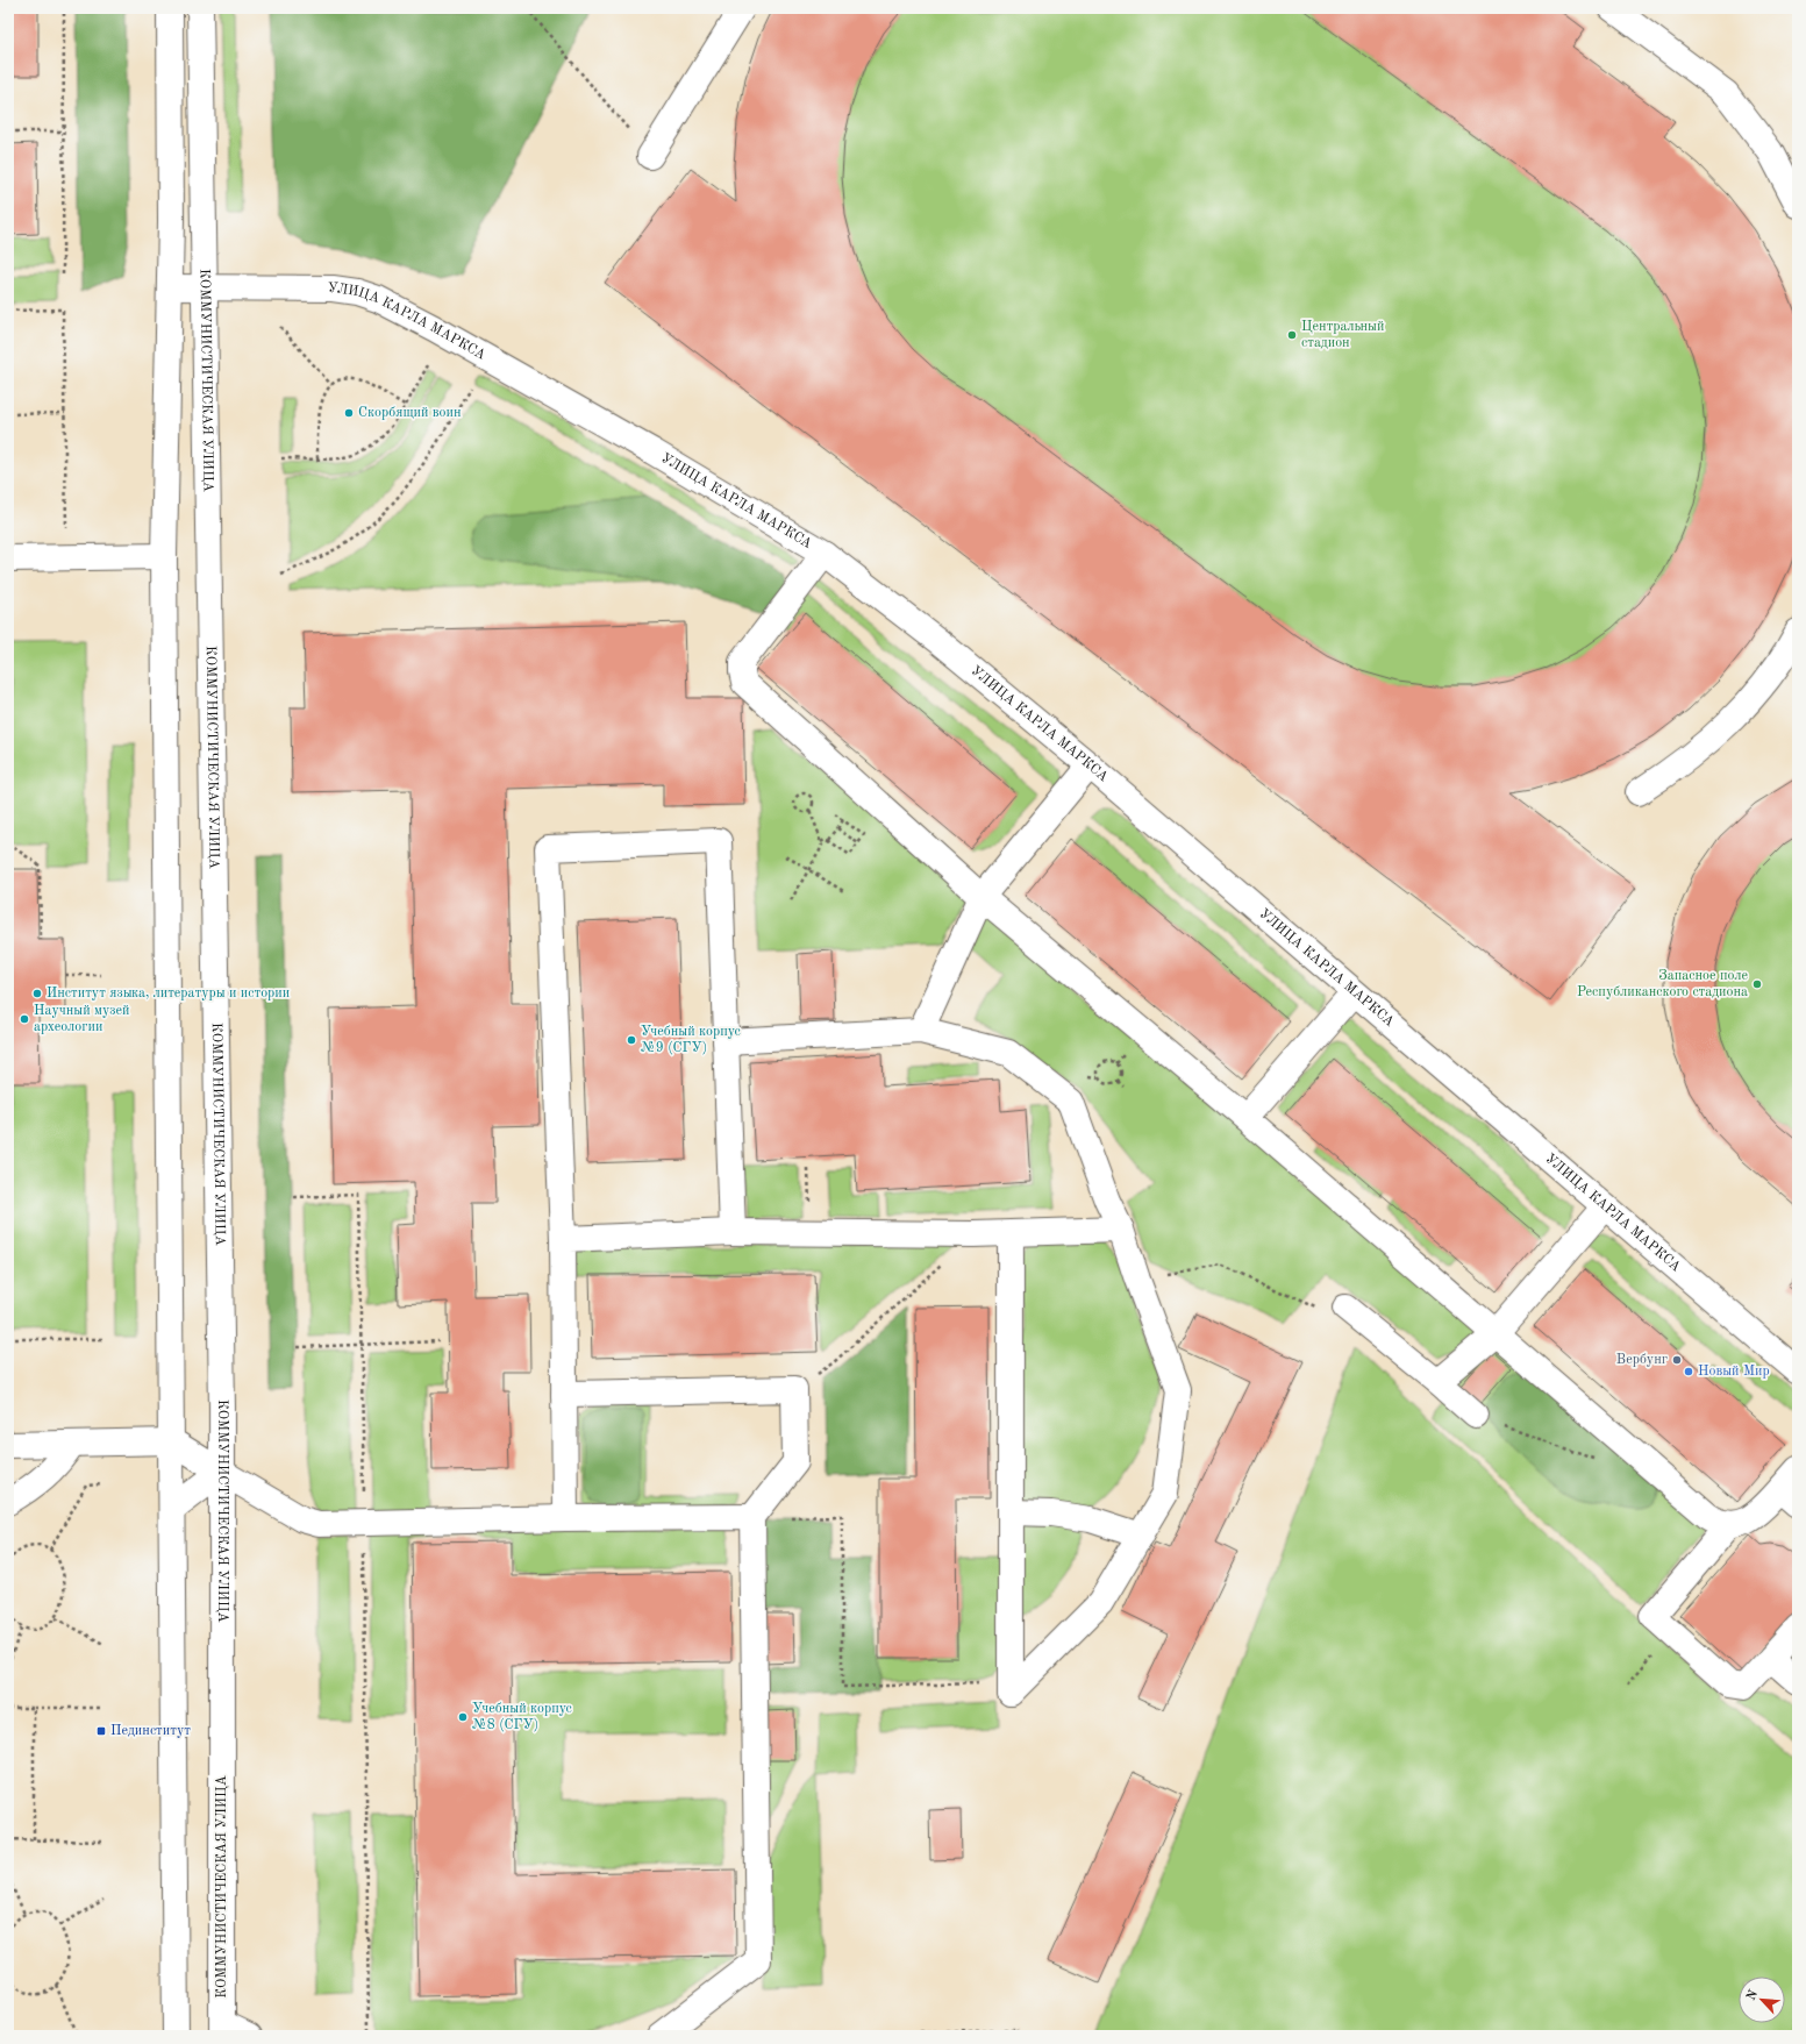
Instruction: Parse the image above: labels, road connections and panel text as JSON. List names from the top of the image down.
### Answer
{
  "streets": {
    "main road": ["УЛИЦА КАРЛА МАРКСА", "КОММУНИСТИЧЕСКАЯ УЛИЦА"]
  },
  "crossings": [
    ["УЛИЦА КАРЛА МАРКСА", "КОММУНИСТИЧЕСКАЯ УЛИЦА"]
  ],
  "places": {
    "other": [
      "Центральный стадион",
      "Скорбящий воин",
      "Запасное поле Республиканского стадиона",
      "Институт языка, литературы и истории",
      "Научный музей археологии",
      "Учебный корпус №9 (СГУ)",
      "Вербунг",
      "Новый Мир",
      "Учебный корпус №8 (СГУ)"
    ],
    "transit": ["Пединститут"]
  },
  "north": "top left"
}
